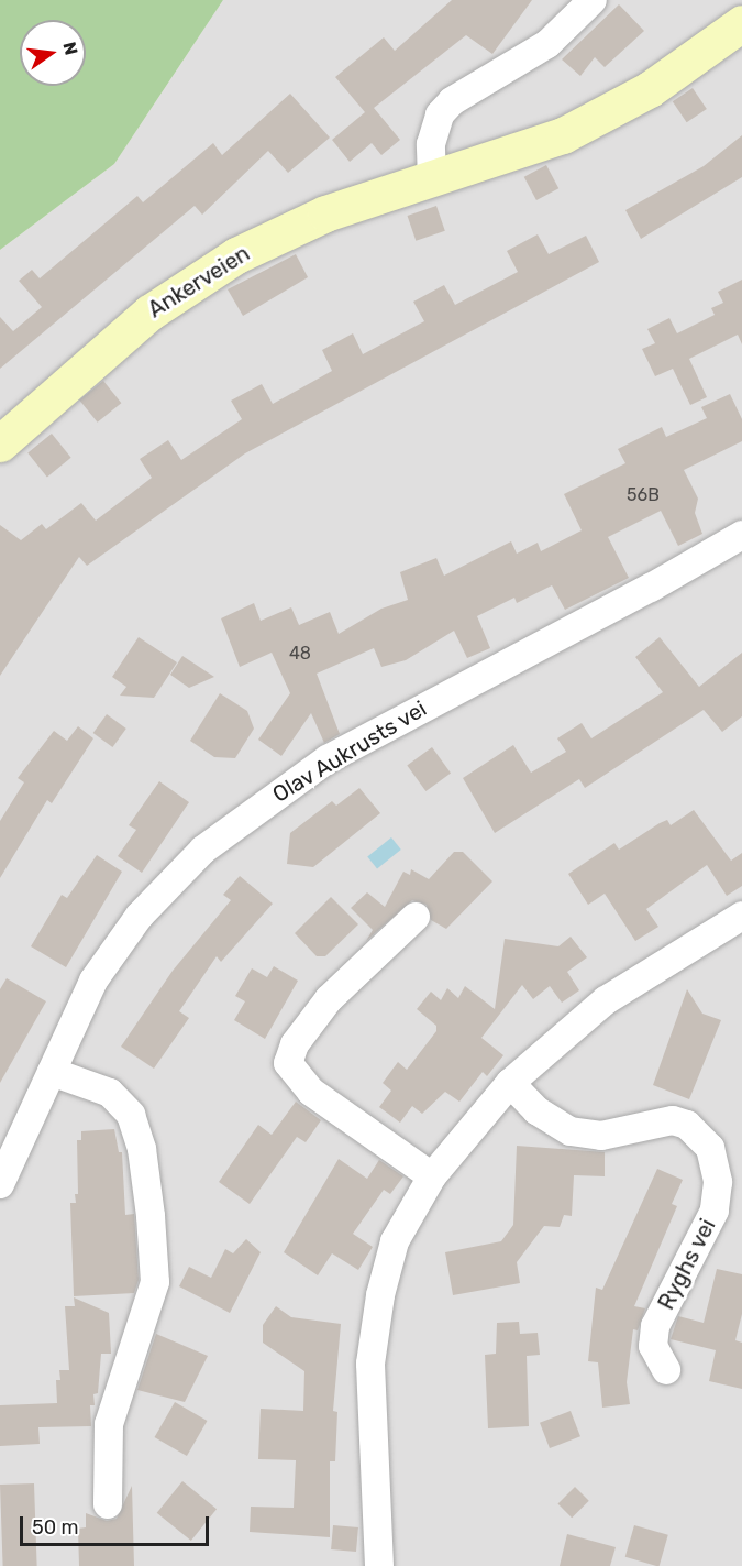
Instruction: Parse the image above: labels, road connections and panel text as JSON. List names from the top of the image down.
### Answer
{
  "streets": {
    "main road": ["Ankerveien"],
    "street": ["Olav Aukrusts vei", "Ryghs vei"]
  },
  "house_numbers": ["56B", "48"],
  "scale_bar": "50 m",
  "north": "right"
}
